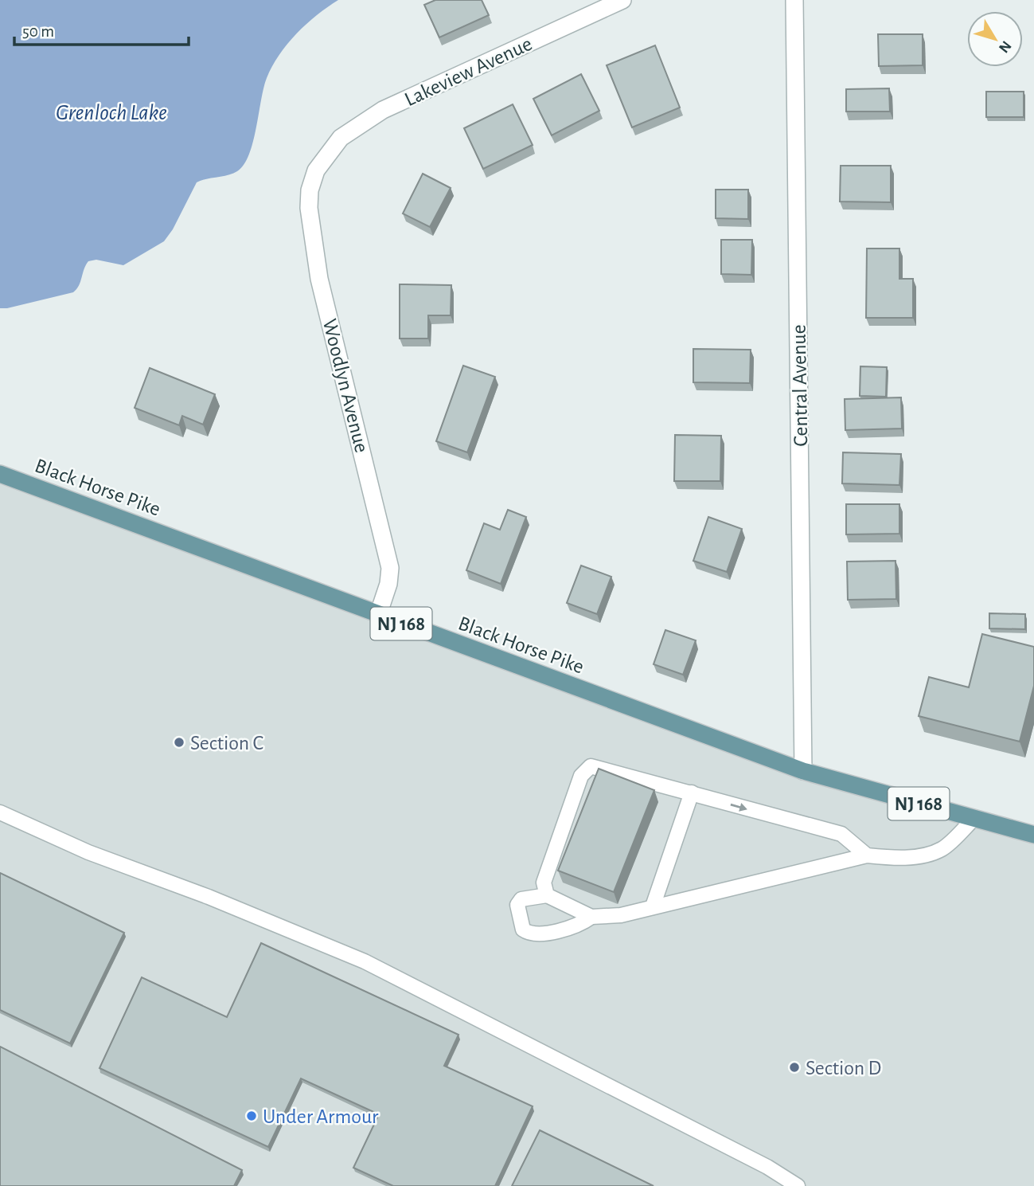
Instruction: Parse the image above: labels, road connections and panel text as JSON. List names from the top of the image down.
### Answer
{
  "streets": {
    "main road": ["Black Horse Pike", "NJ 168"],
    "street": ["Lakeview Avenue", "Woodlyn Avenue", "Central Avenue"]
  },
  "crossings": [
    ["Lakeview Avenue", "Woodlyn Avenue"],
    ["Woodlyn Avenue", "Black Horse Pike"],
    ["Central Avenue", "Black Horse Pike"]
  ],
  "water": ["Grenloch Lake"],
  "places": ["Section C", "Section D", "Under Armour"],
  "scale_bar": "50 m",
  "north": "bottom right"
}
